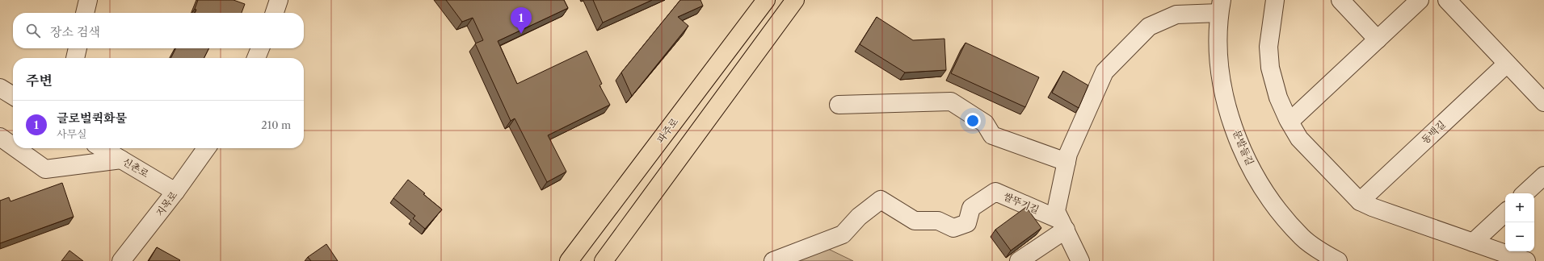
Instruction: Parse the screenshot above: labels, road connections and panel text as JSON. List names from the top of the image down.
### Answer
{
  "streets": {
    "main road": ["파주로"],
    "street": [
      "동백길",
      "문발들길",
      "신촌로",
      "쌀뚜기길",
      "지목로"
    ]
  },
  "crossings": [
    ["신촌로", "지목로"]
  ],
  "page": {
    "pins": "1",
    "search": "장소 검색",
    "heading": "주변",
    "list": [
      {
        "mark": "1",
        "name": "글로벌퀵화물",
        "note": "사무실",
        "value": "210 m"
      }
    ],
    "map_buttons": ["+", "−"]
  }
}
